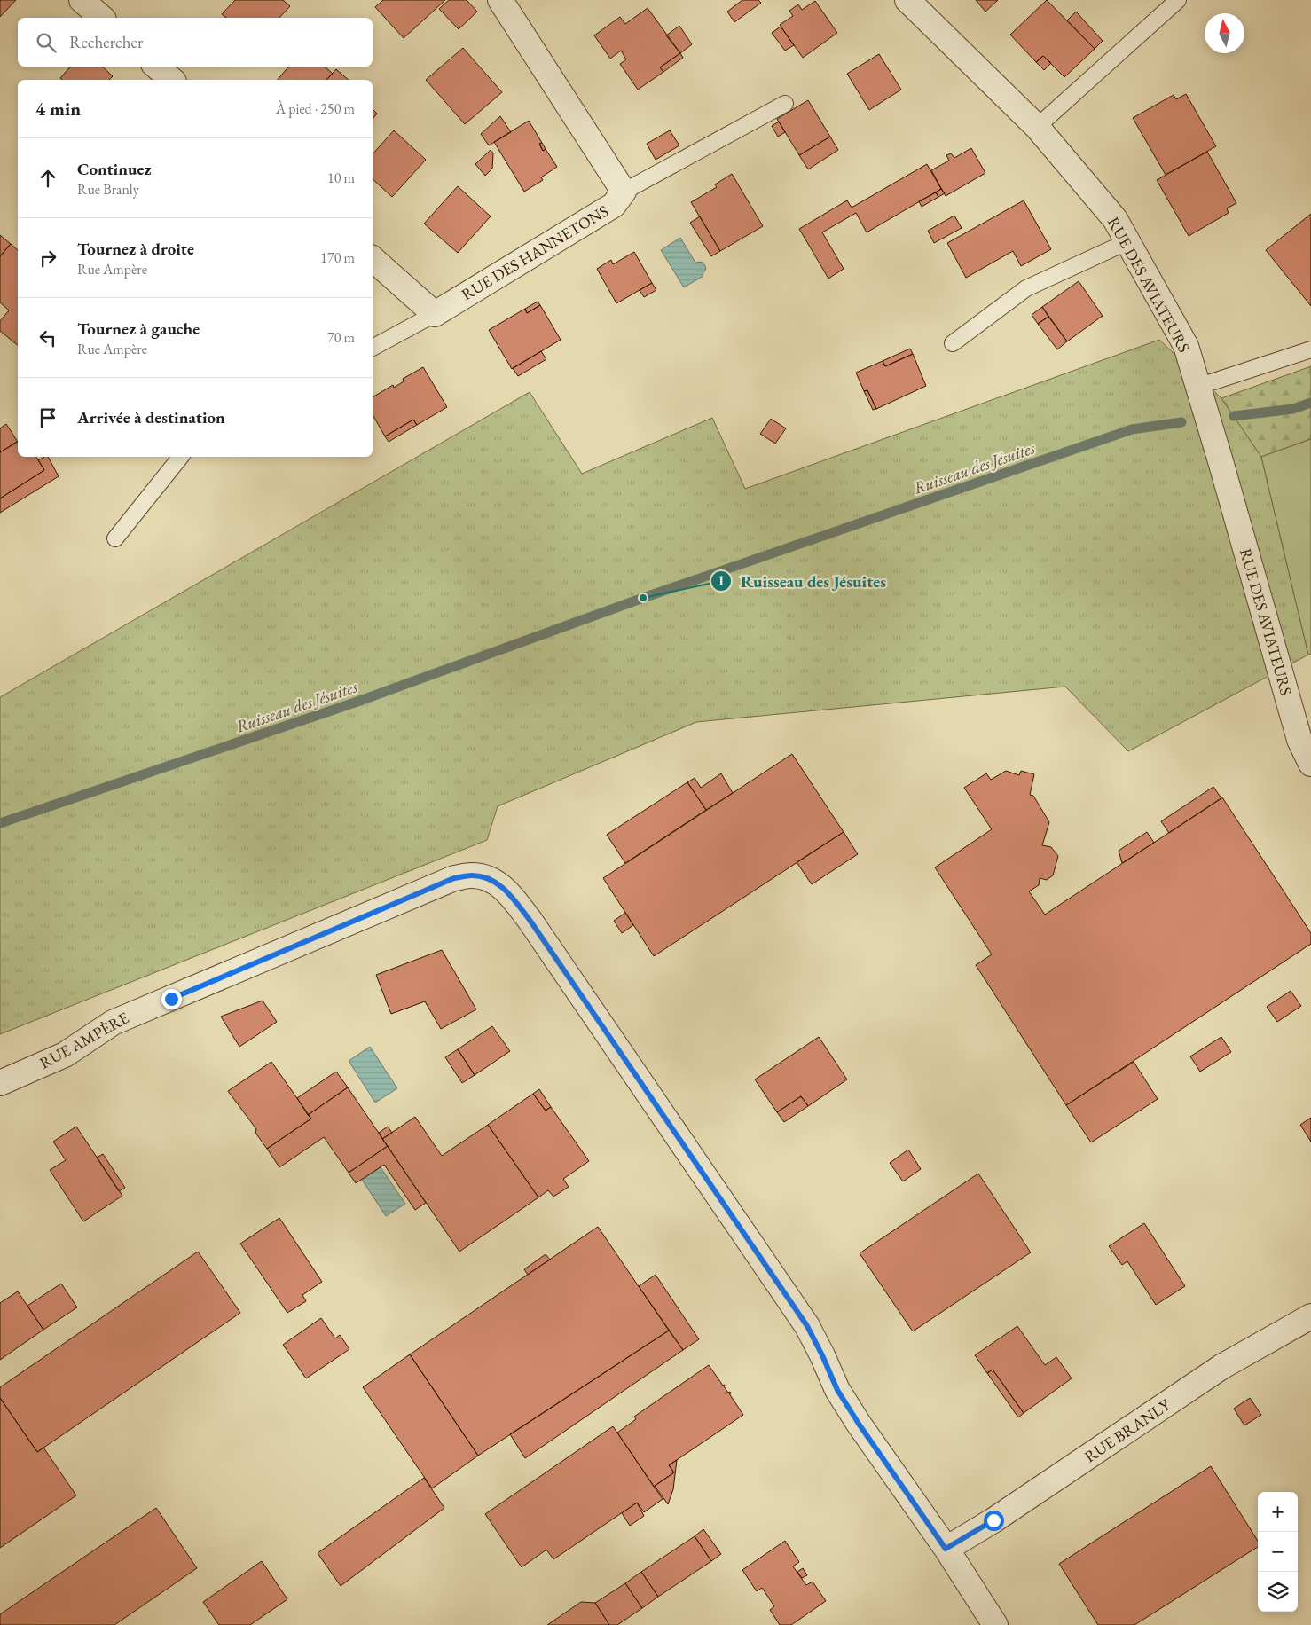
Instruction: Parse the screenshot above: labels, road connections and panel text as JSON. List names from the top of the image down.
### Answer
{
  "streets": {
    "street": [
      "RUE DES HANNETONS",
      "RUE DES AVIATEURS",
      "RUE AMPÈRE",
      "RUE BRANLY"
    ]
  },
  "crossings": [
    ["RUE AMPÈRE", "RUE BRANLY"]
  ],
  "water": ["Ruisseau des Jésuites"],
  "places": ["Ruisseau des Jésuites"],
  "north": "top",
  "page": {
    "search": "Rechercher",
    "heading": ["4 min", "À pied · 250 m"],
    "list": [
      ["Continuez", "Rue Branly", "10 m"],
      ["Tournez à droite", "Rue Ampère", "170 m"],
      ["Tournez à gauche", "Rue Ampère", "70 m"],
      "Arrivée à destination"
    ],
    "map_buttons": ["+", "−"]
  }
}
